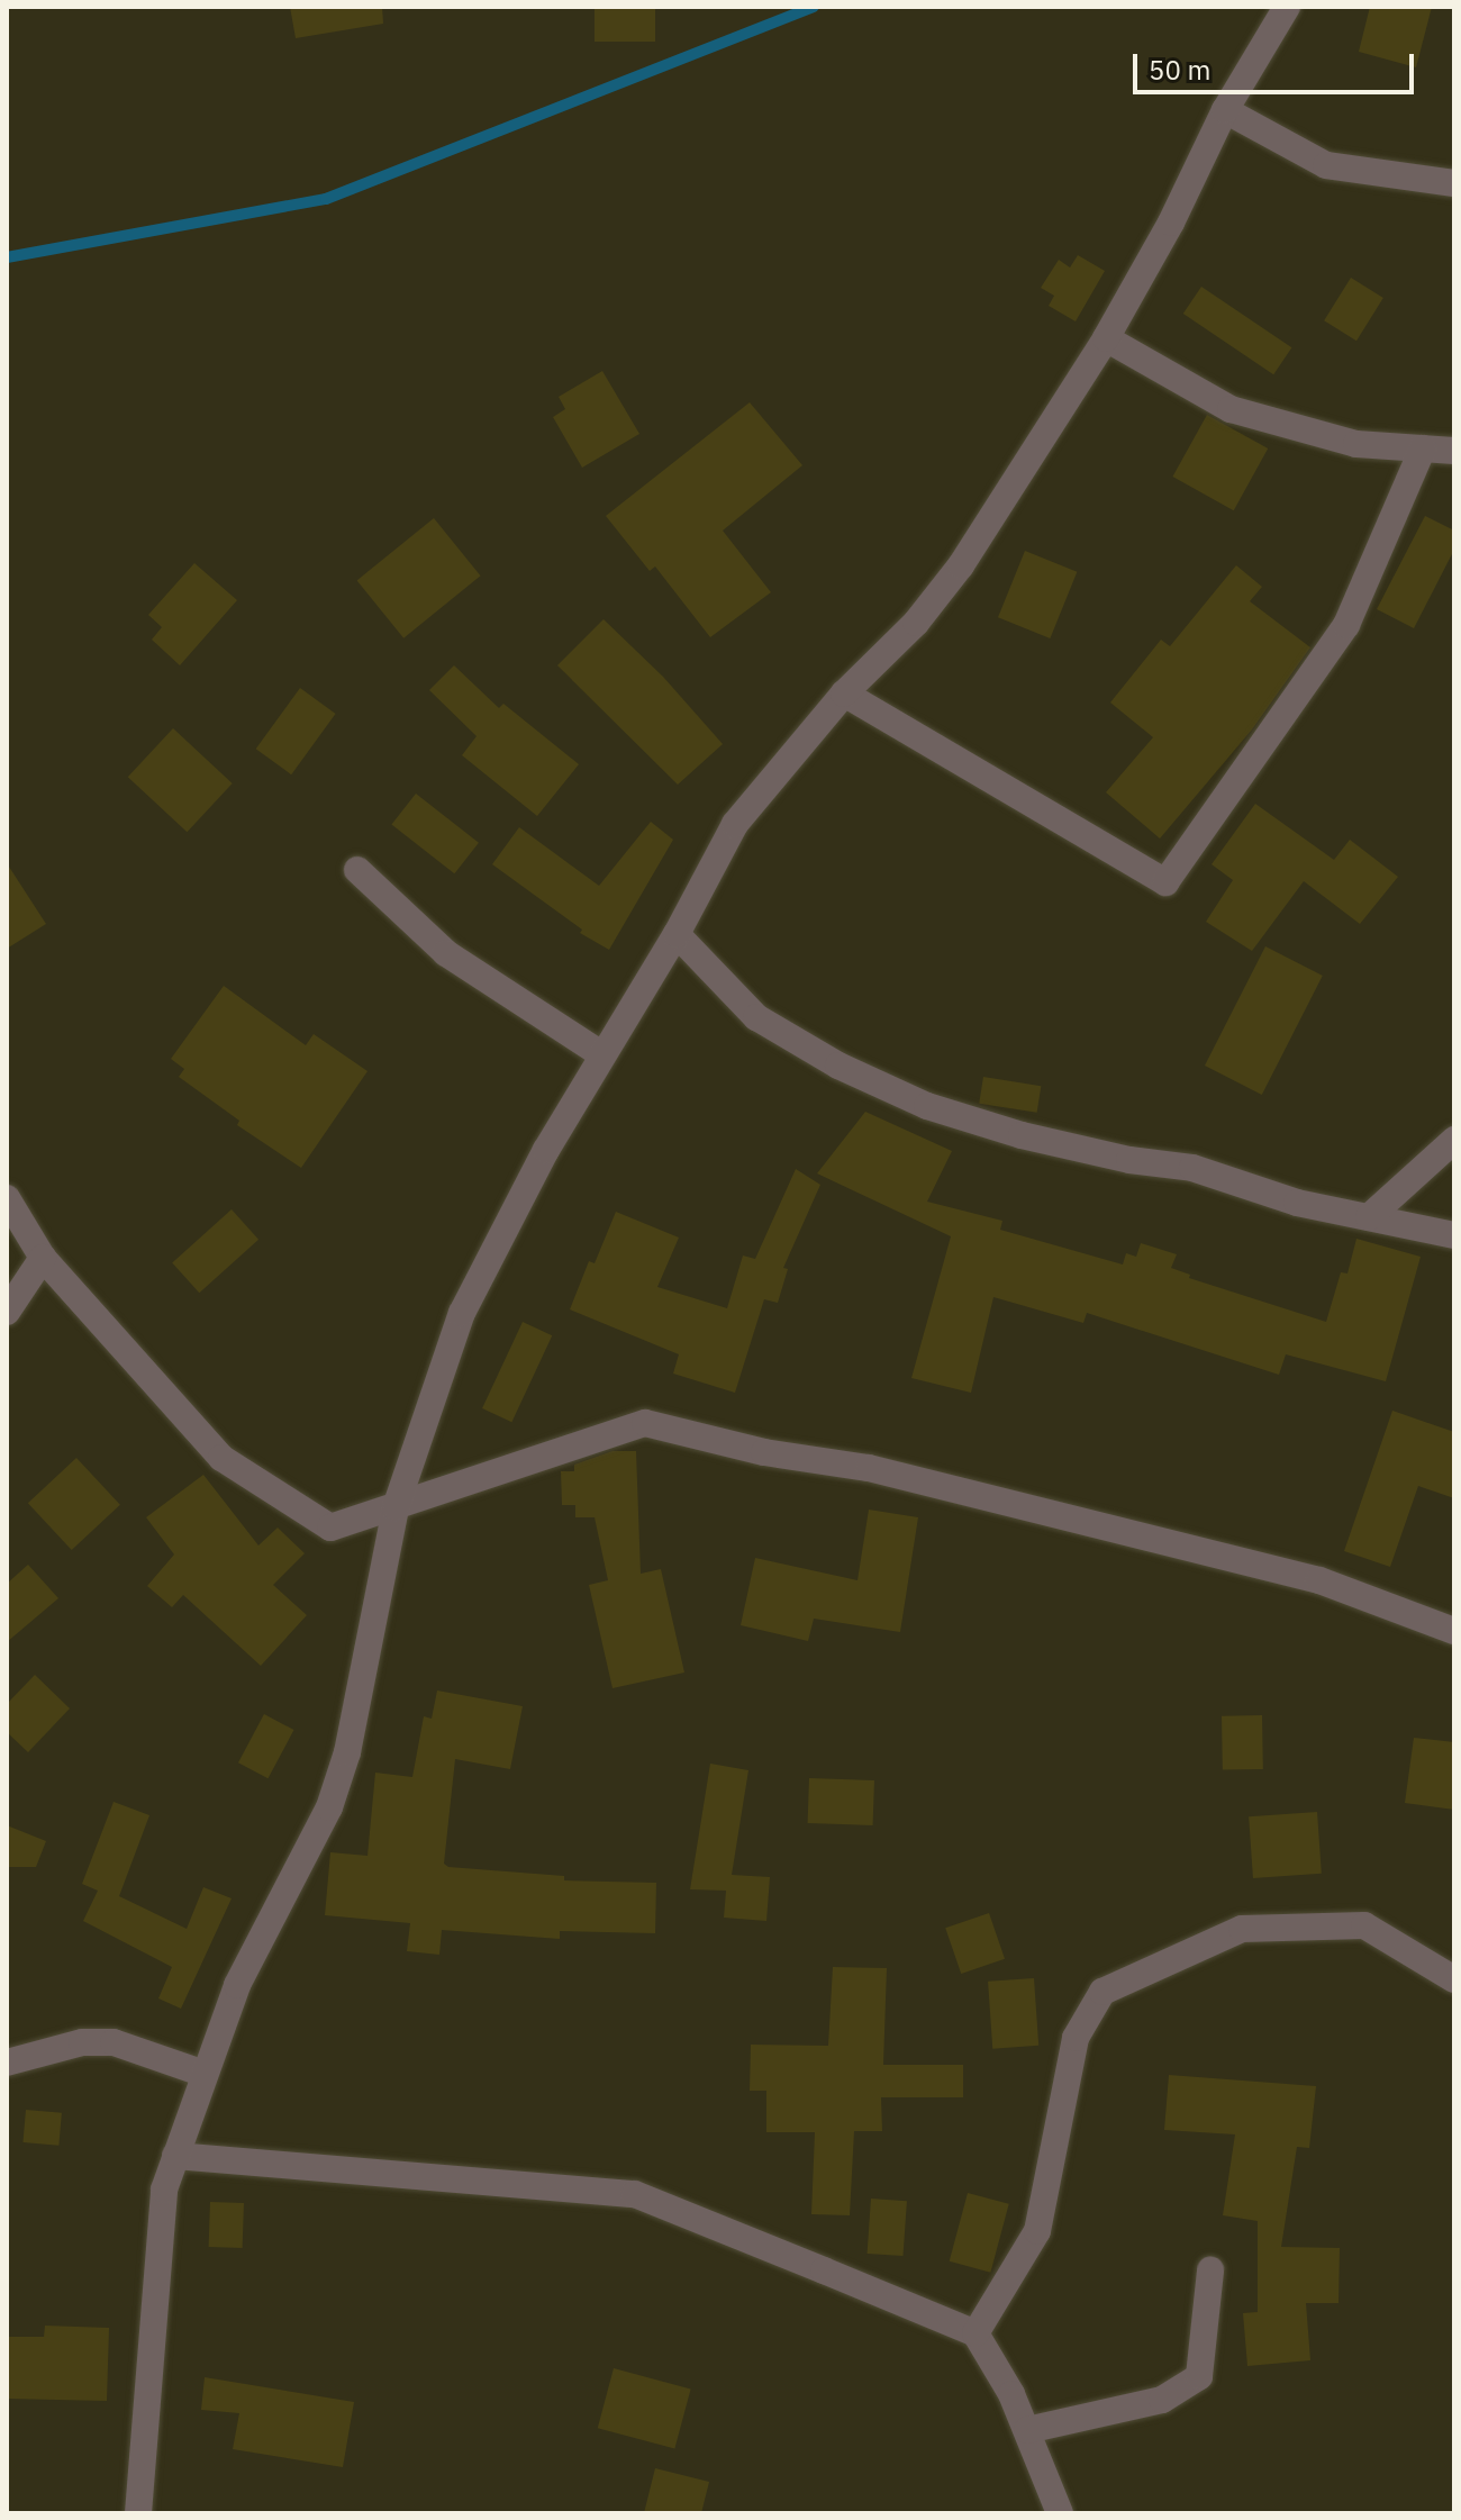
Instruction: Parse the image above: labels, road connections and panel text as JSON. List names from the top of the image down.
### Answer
{
  "scale_bar": "50 m"
}
